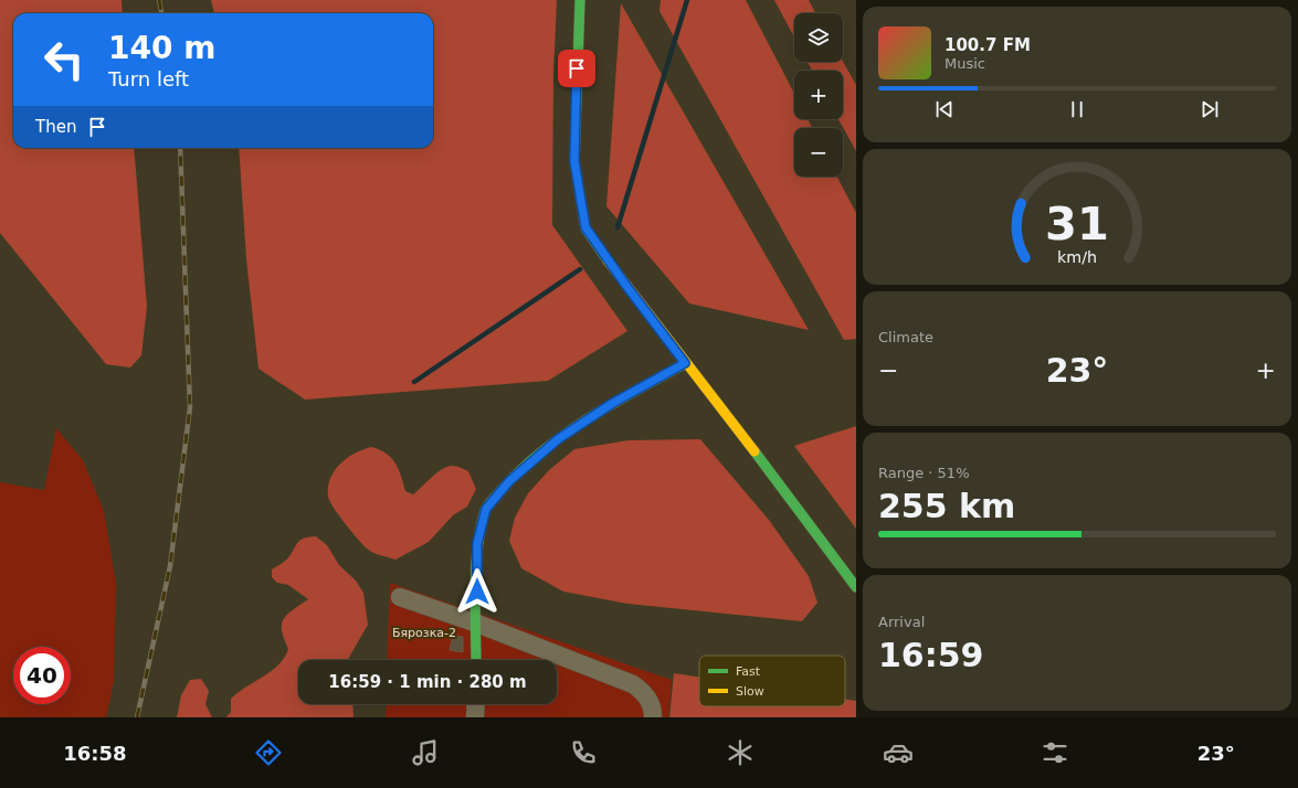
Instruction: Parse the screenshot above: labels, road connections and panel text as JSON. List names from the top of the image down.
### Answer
{
  "parks": ["Бярозка-2"],
  "legend": ["Fast", "Slow"],
  "page": {
    "map_buttons": ["+", "−"],
    "turn": ["140 m", "Turn left"],
    "song": ["100.7 FM", "Music"],
    "then": "Then",
    "tile": [
      "Climate",
      ["Range · 51%", "255 km"],
      ["Arrival", "16:59"]
    ],
    "heat": ["−", "23°", "+"],
    "limit": "40",
    "trip": "16:59 · 1 min · 280 m",
    "tabs": ["16:58", "23°"],
    "gauge": ["31", "km/h"]
  }
}
